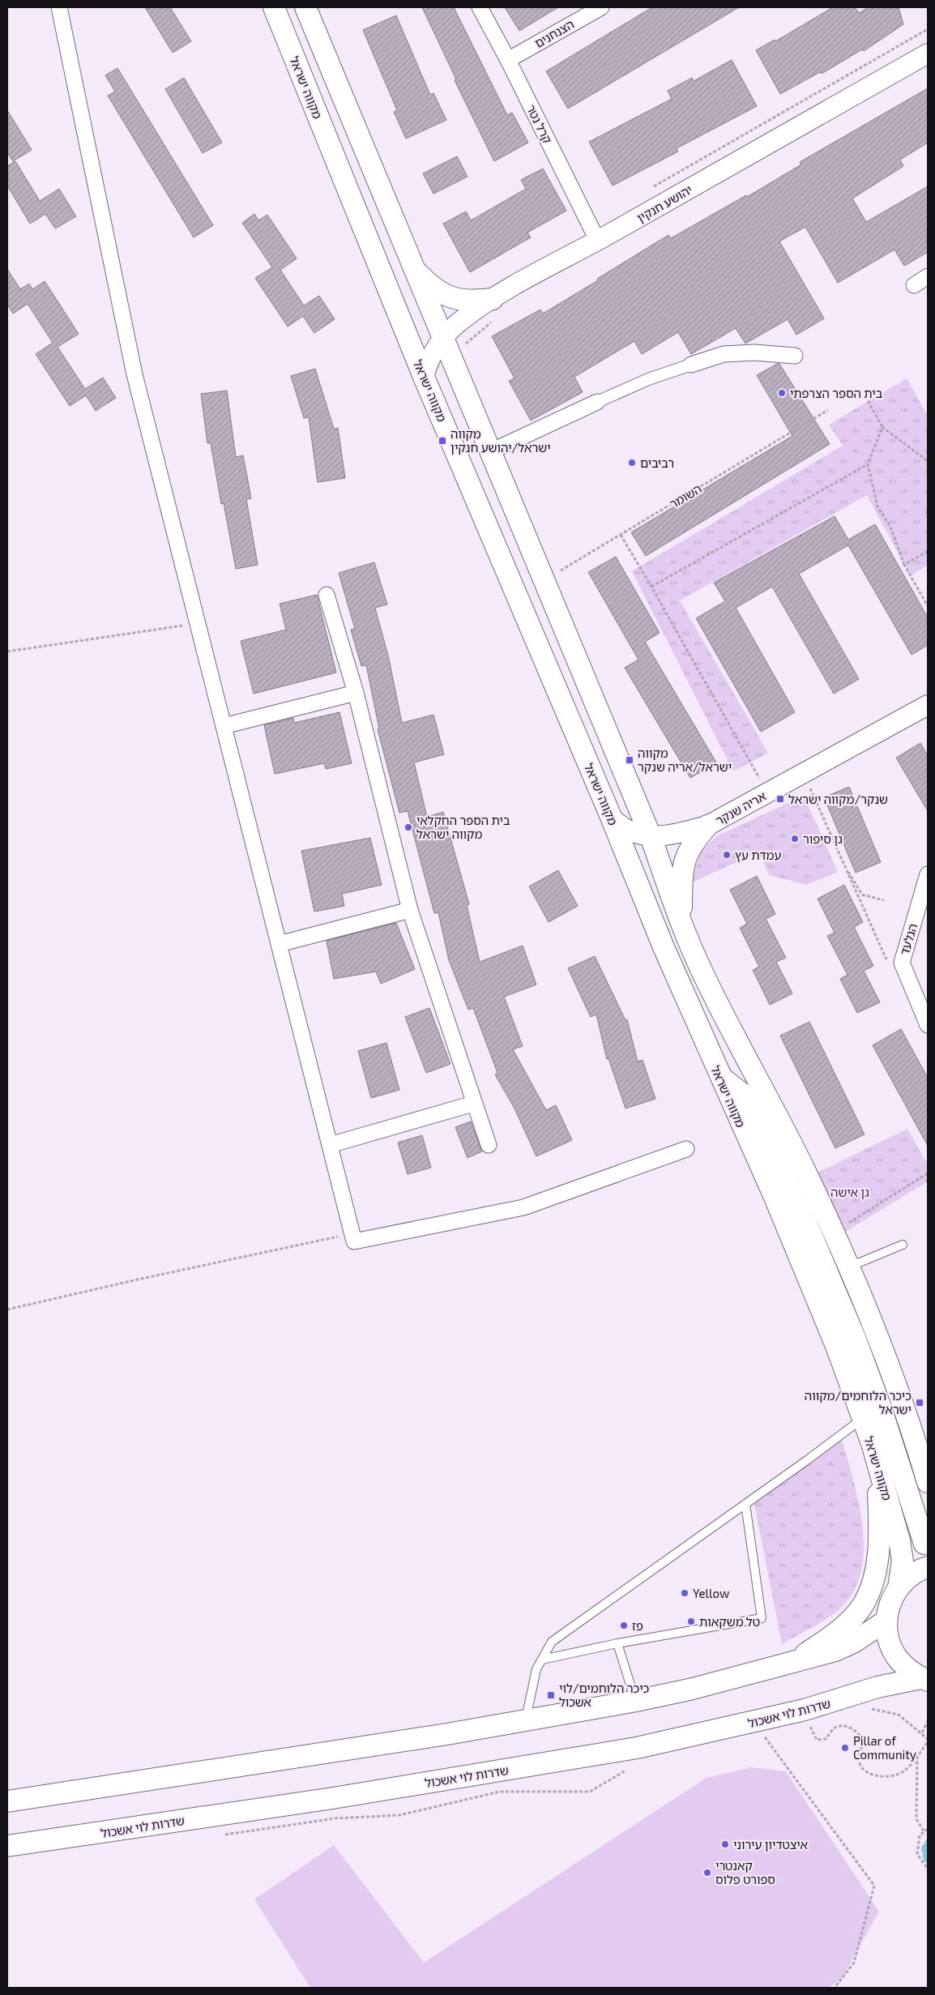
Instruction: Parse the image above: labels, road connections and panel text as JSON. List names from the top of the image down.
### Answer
{
  "streets": {
    "main road": ["מקווה ישראל", "שדרות לוי אשכול"],
    "street": [
      "הצנחנים",
      "קרל נטר",
      "יהושע חנקין",
      "אריה שנקר",
      "הגלעד"
    ],
    "path": ["השומר"]
  },
  "crossings": [
    ["הצנחנים", "קרל נטר"],
    ["מקווה ישראל", "יהושע חנקין"],
    ["מקווה ישראל", "אריה שנקר"],
    ["קרל נטר", "יהושע חנקין"]
  ],
  "parks": ["גן אישה"],
  "places": {
    "other": [
      "בית הספר הצרפתי",
      "רביבים",
      "בית הספר החקלאי מקווה ישראל",
      "גן סיפור",
      "עמדת עץ",
      "Yellow",
      "טל משקאות",
      "פז",
      "Pillar of Community",
      "איצטדיון עירוני",
      "קאנטרי ספורט פלוס"
    ],
    "transit": [
      "מקווה ישראל/יהושע חנקין",
      "מקווה ישראל/אריה שנקר",
      "שנקר/מקווה ישראל",
      "כיכר הלוחמים/מקווה ישראל",
      "כיכר הלוחמים/לוי אשכול"
    ]
  }
}
